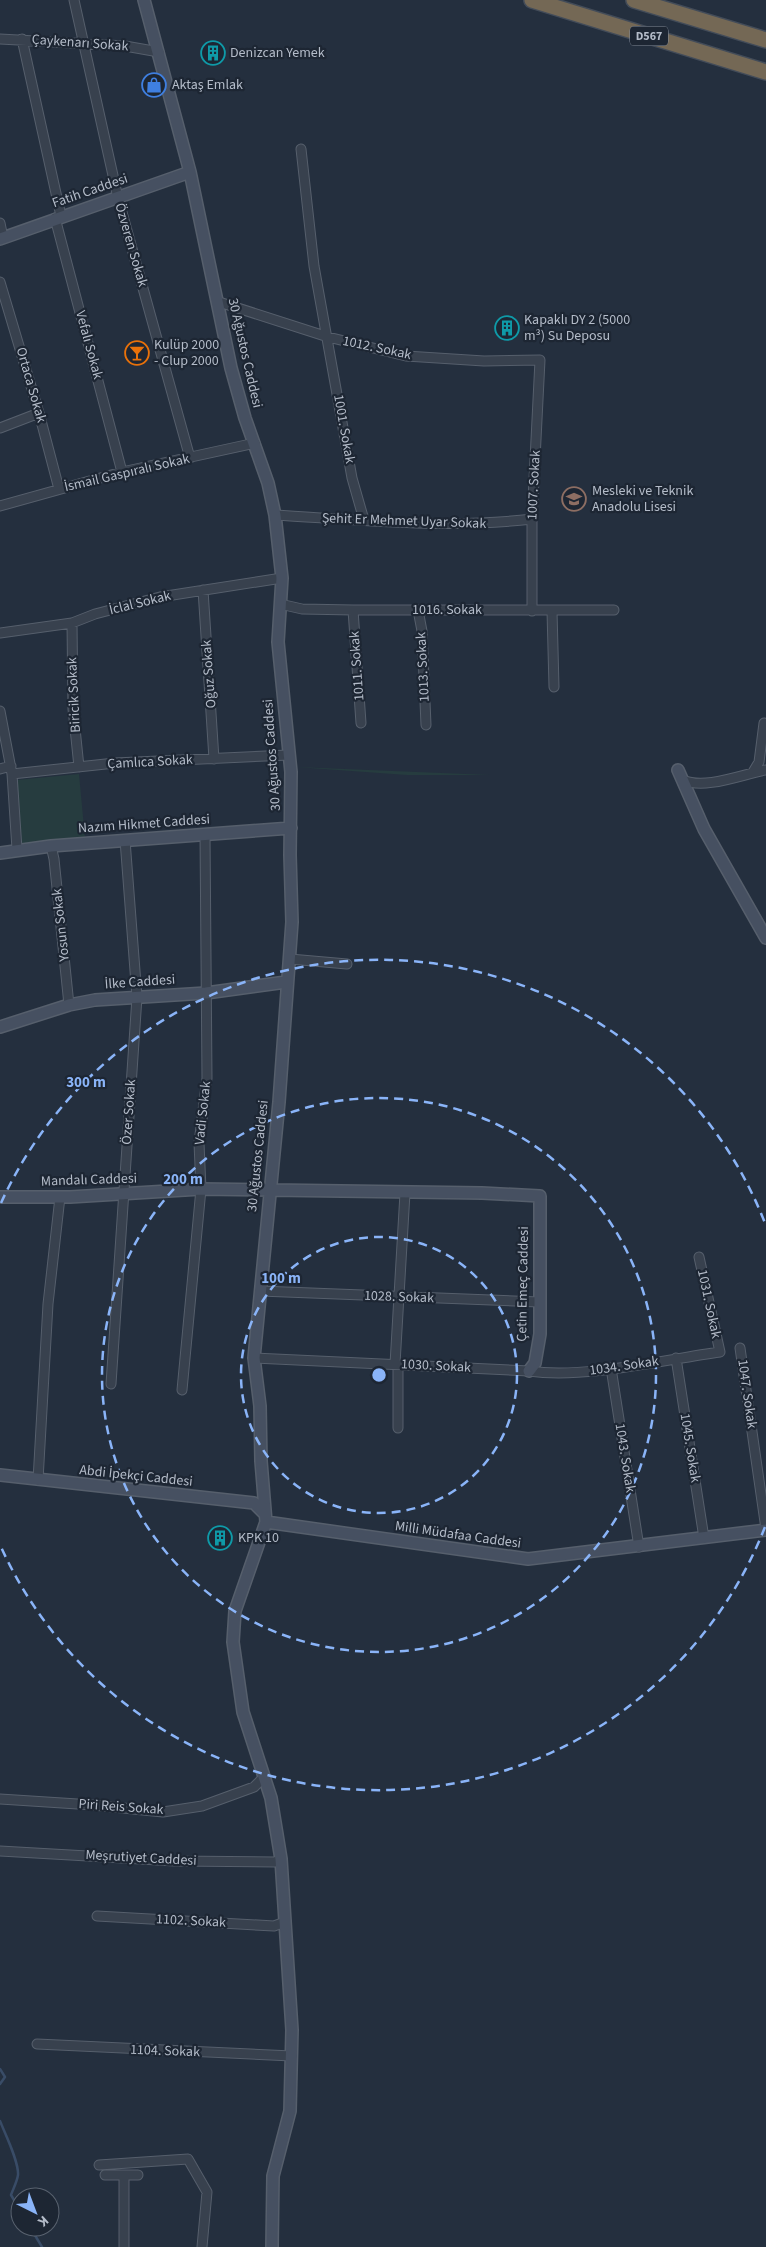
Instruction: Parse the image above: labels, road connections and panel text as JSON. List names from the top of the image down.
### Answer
{
  "streets": {
    "highway": ["D567"],
    "street": [
      "Çaykenarı Sokak",
      "Fatih Caddesi",
      "Özveren Sokak",
      "Vefalı Sokak",
      "1012. Sokak",
      "30 Ağustos Caddesi",
      "Ortaca Sokak",
      "1001. Sokak",
      "İsmail Gaspıralı Sokak",
      "1007. Sokak",
      "Şehit Er Mehmet Uyar Sokak",
      "İclal Sokak",
      "1016. Sokak",
      "1011. Sokak",
      "1013. Sokak",
      "Oğuz Sokak",
      "Biricik Sokak",
      "Çamlıca Sokak",
      "Nazım Hikmet Caddesi",
      "Yosun Sokak",
      "İlke Caddesi",
      "Özer Sokak",
      "Vadi Sokak",
      "Mandalı Caddesi",
      "Çetin Emeç Caddesi",
      "1028. Sokak",
      "1031. Sokak",
      "1030. Sokak",
      "1034. Sokak",
      "1047. Sokak",
      "1045. Sokak",
      "1043. Sokak",
      "Abdi İpekçi Caddesi",
      "Milli Müdafaa Caddesi",
      "Piri Reis Sokak",
      "Meşrutiyet Caddesi",
      "1102. Sokak",
      "1104. Sokak"
    ]
  },
  "crossings": [
    ["Çaykenarı Sokak", "Özveren Sokak"],
    ["Çaykenarı Sokak", "Vefalı Sokak"],
    ["Çaykenarı Sokak", "30 Ağustos Caddesi"],
    ["Fatih Caddesi", "Özveren Sokak"],
    ["Fatih Caddesi", "Vefalı Sokak"],
    ["Fatih Caddesi", "30 Ağustos Caddesi"],
    ["Özveren Sokak", "İsmail Gaspıralı Sokak"],
    ["Vefalı Sokak", "İsmail Gaspıralı Sokak"],
    ["1012. Sokak", "30 Ağustos Caddesi"],
    ["1012. Sokak", "1001. Sokak"],
    ["1012. Sokak", "1007. Sokak"],
    ["30 Ağustos Caddesi", "İsmail Gaspıralı Sokak"],
    ["30 Ağustos Caddesi", "Şehit Er Mehmet Uyar Sokak"],
    ["30 Ağustos Caddesi", "İclal Sokak"],
    ["30 Ağustos Caddesi", "1016. Sokak"],
    ["30 Ağustos Caddesi", "Çamlıca Sokak"],
    ["30 Ağustos Caddesi", "Nazım Hikmet Caddesi"],
    ["30 Ağustos Caddesi", "İlke Caddesi"],
    ["30 Ağustos Caddesi", "Mandalı Caddesi"],
    ["30 Ağustos Caddesi", "1028. Sokak"],
    ["30 Ağustos Caddesi", "1030. Sokak"],
    ["30 Ağustos Caddesi", "Abdi İpekçi Caddesi"],
    ["30 Ağustos Caddesi", "Milli Müdafaa Caddesi"],
    ["Ortaca Sokak", "İsmail Gaspıralı Sokak"],
    ["1001. Sokak", "Şehit Er Mehmet Uyar Sokak"],
    ["1007. Sokak", "Şehit Er Mehmet Uyar Sokak"],
    ["1007. Sokak", "1016. Sokak"],
    ["İclal Sokak", "Oğuz Sokak"],
    ["İclal Sokak", "Biricik Sokak"],
    ["1016. Sokak", "1011. Sokak"],
    ["1016. Sokak", "1013. Sokak"],
    ["Oğuz Sokak", "Çamlıca Sokak"],
    ["Biricik Sokak", "Çamlıca Sokak"],
    ["Nazım Hikmet Caddesi", "Yosun Sokak"],
    ["Nazım Hikmet Caddesi", "Özer Sokak"],
    ["Nazım Hikmet Caddesi", "Vadi Sokak"],
    ["Yosun Sokak", "İlke Caddesi"],
    ["İlke Caddesi", "Özer Sokak"],
    ["İlke Caddesi", "Vadi Sokak"],
    ["Özer Sokak", "Mandalı Caddesi"],
    ["Vadi Sokak", "Mandalı Caddesi"],
    ["Mandalı Caddesi", "Çetin Emeç Caddesi"],
    ["Çetin Emeç Caddesi", "1028. Sokak"],
    ["Çetin Emeç Caddesi", "1030. Sokak"],
    ["Çetin Emeç Caddesi", "1034. Sokak"],
    ["1031. Sokak", "1034. Sokak"],
    ["1030. Sokak", "1034. Sokak"],
    ["1034. Sokak", "1045. Sokak"],
    ["1034. Sokak", "1043. Sokak"],
    ["1047. Sokak", "Milli Müdafaa Caddesi"],
    ["1045. Sokak", "Milli Müdafaa Caddesi"],
    ["1043. Sokak", "Milli Müdafaa Caddesi"],
    ["Abdi İpekçi Caddesi", "Milli Müdafaa Caddesi"]
  ],
  "places": {
    "building": ["Denizcan Yemek", "Kapaklı DY 2 (5000 m³) Su Deposu", "KPK 10"],
    "shop": ["Aktaş Emlak"],
    "bar": ["Kulüp 2000 - Clup 2000"],
    "school or university": ["Mesleki ve Teknik Anadolu Lisesi"]
  },
  "north": "bottom right",
  "rings": ["300 m", "200 m", "100 m"]
}
